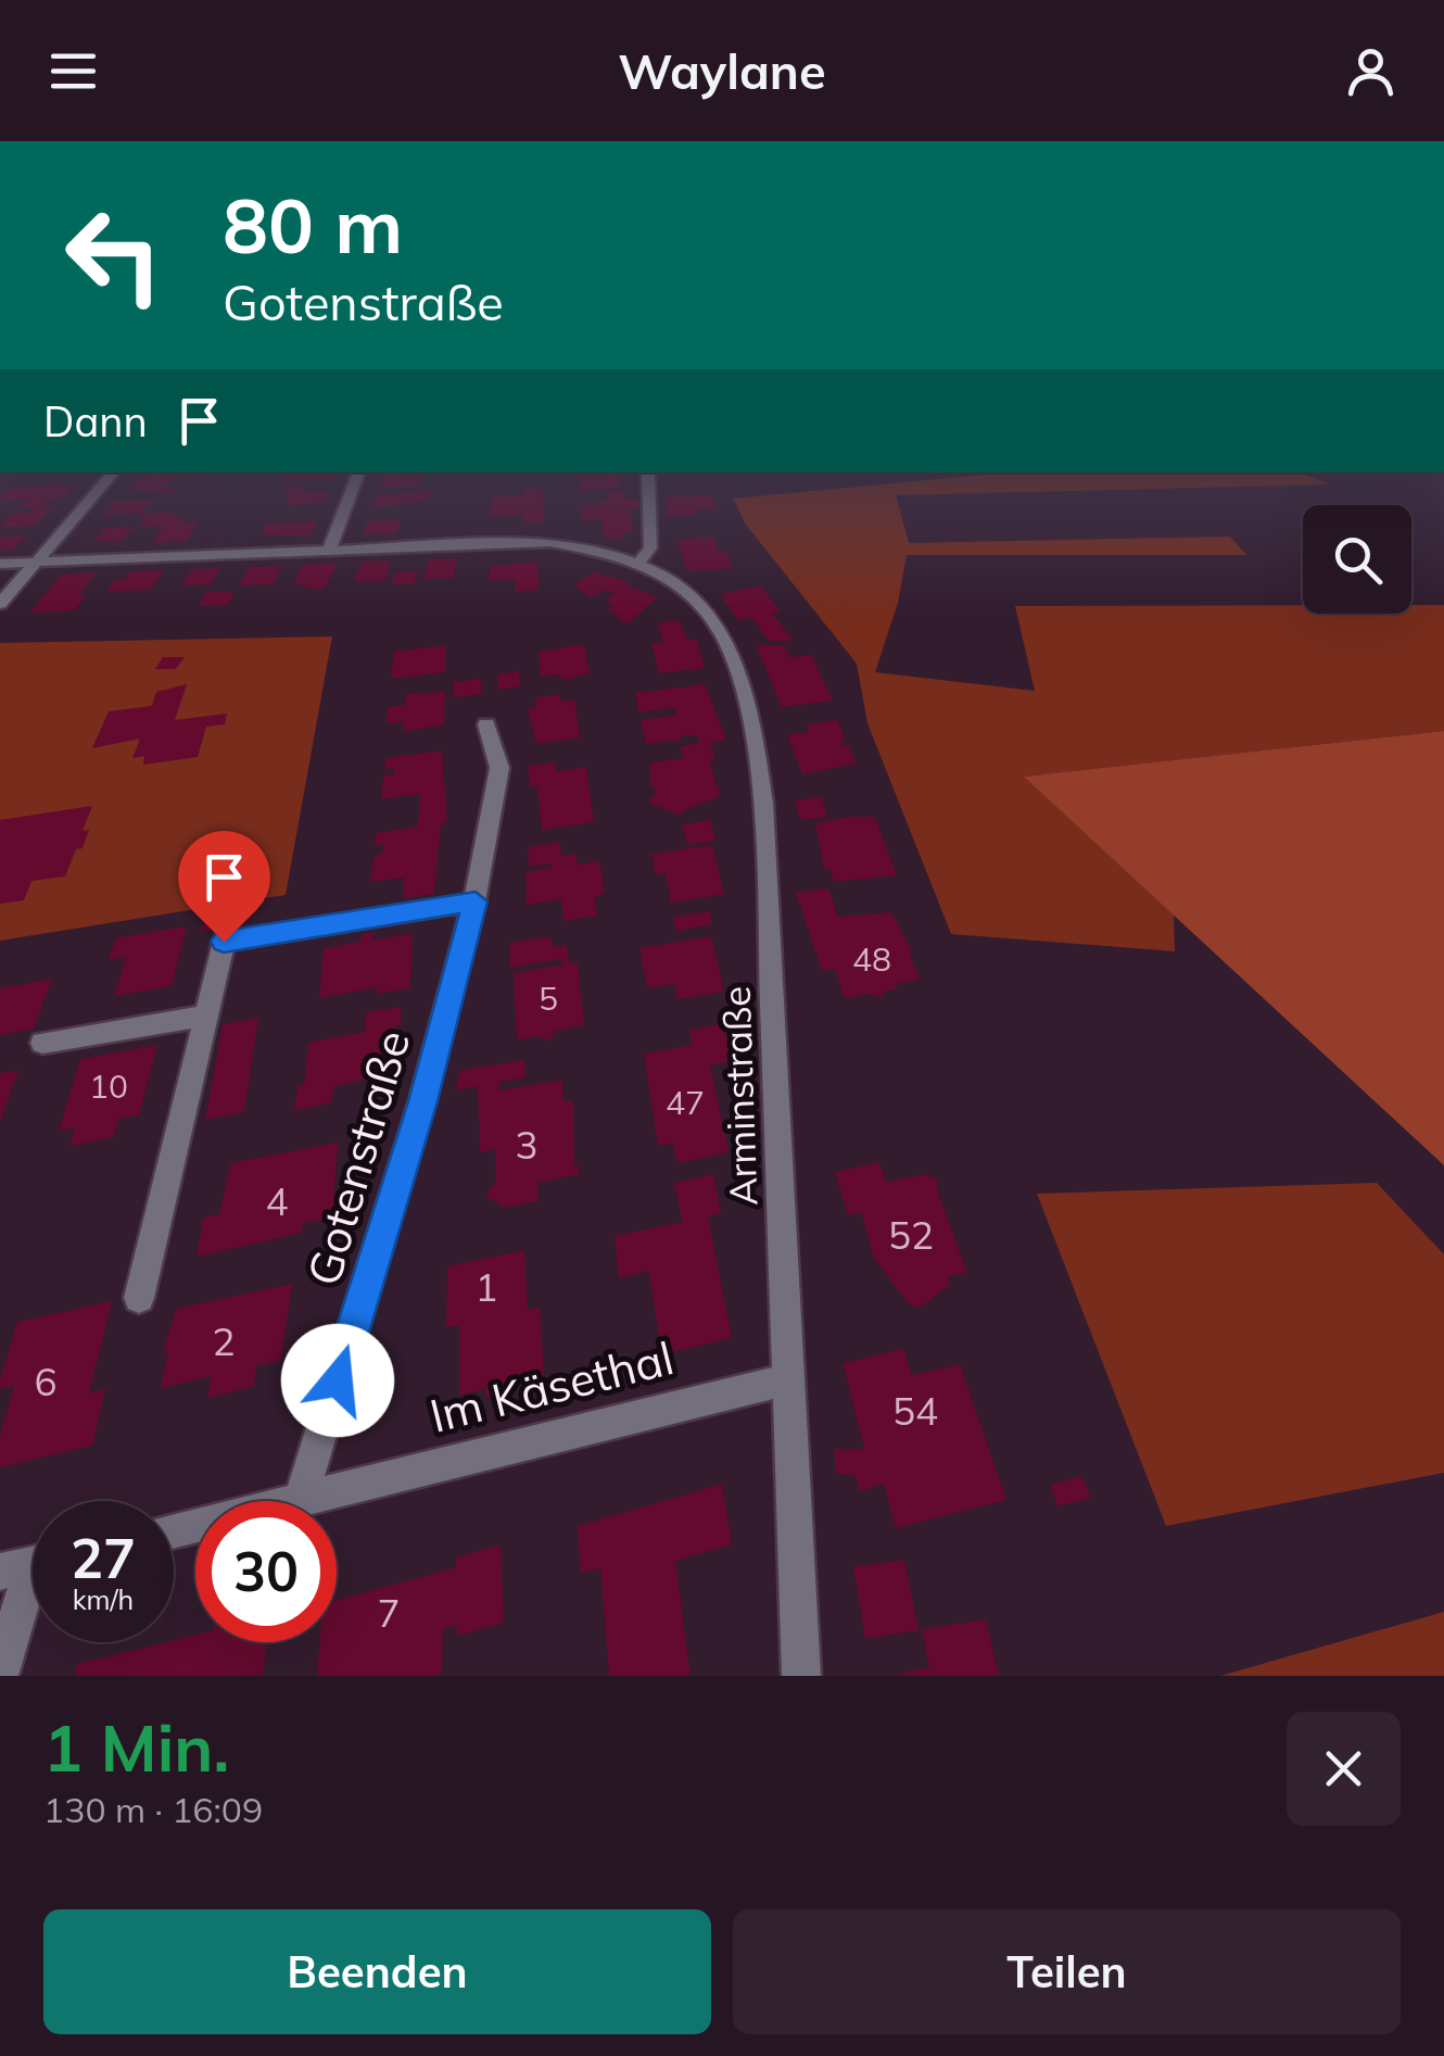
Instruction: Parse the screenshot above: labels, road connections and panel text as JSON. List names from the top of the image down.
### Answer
{
  "streets": {
    "street": ["Arminstraße", "Gotenstraße", "Im Käsethal"]
  },
  "crossings": [
    ["Arminstraße", "Im Käsethal"],
    ["Gotenstraße", "Im Käsethal"]
  ],
  "house_numbers": [
    "48",
    "5",
    "10",
    "47",
    "3",
    "4",
    "52",
    "1",
    "2",
    "6",
    "54",
    "7"
  ],
  "page": {
    "header": "Waylane",
    "turn": ["80 m", "Gotenstraße"],
    "then": "Dann",
    "speed": "27 km/h",
    "limit": "30",
    "heading": ["1 Min.", "130 m · 16:09"],
    "buttons": ["Beenden", "Teilen"]
  }
}
